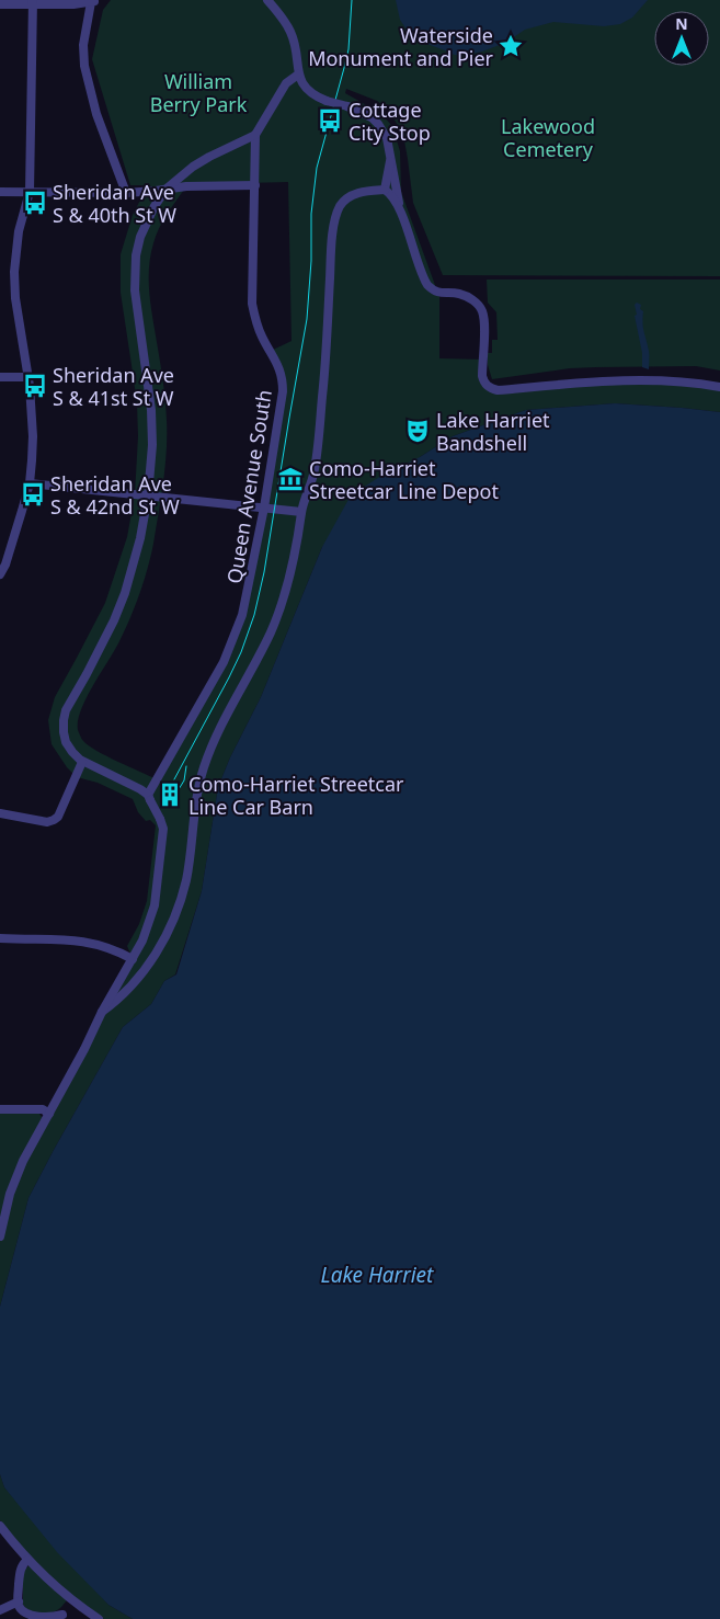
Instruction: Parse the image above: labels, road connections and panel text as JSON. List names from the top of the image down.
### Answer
{
  "streets": {
    "street": ["Queen Avenue South"]
  },
  "water": ["Lake Harriet"],
  "parks": ["William Berry Park", "Lakewood Cemetery"],
  "places": {
    "place": ["Waterside Monument and Pier"],
    "bus stop": [
      "Cottage City Stop",
      "Sheridan Ave S & 40th St W",
      "Sheridan Ave S & 41st St W",
      "Sheridan Ave S & 42nd St W"
    ],
    "theatre": ["Lake Harriet Bandshell"],
    "museum": ["Como-Harriet Streetcar Line Depot"],
    "building": ["Como-Harriet Streetcar Line Car Barn"]
  },
  "north": "top"
}
